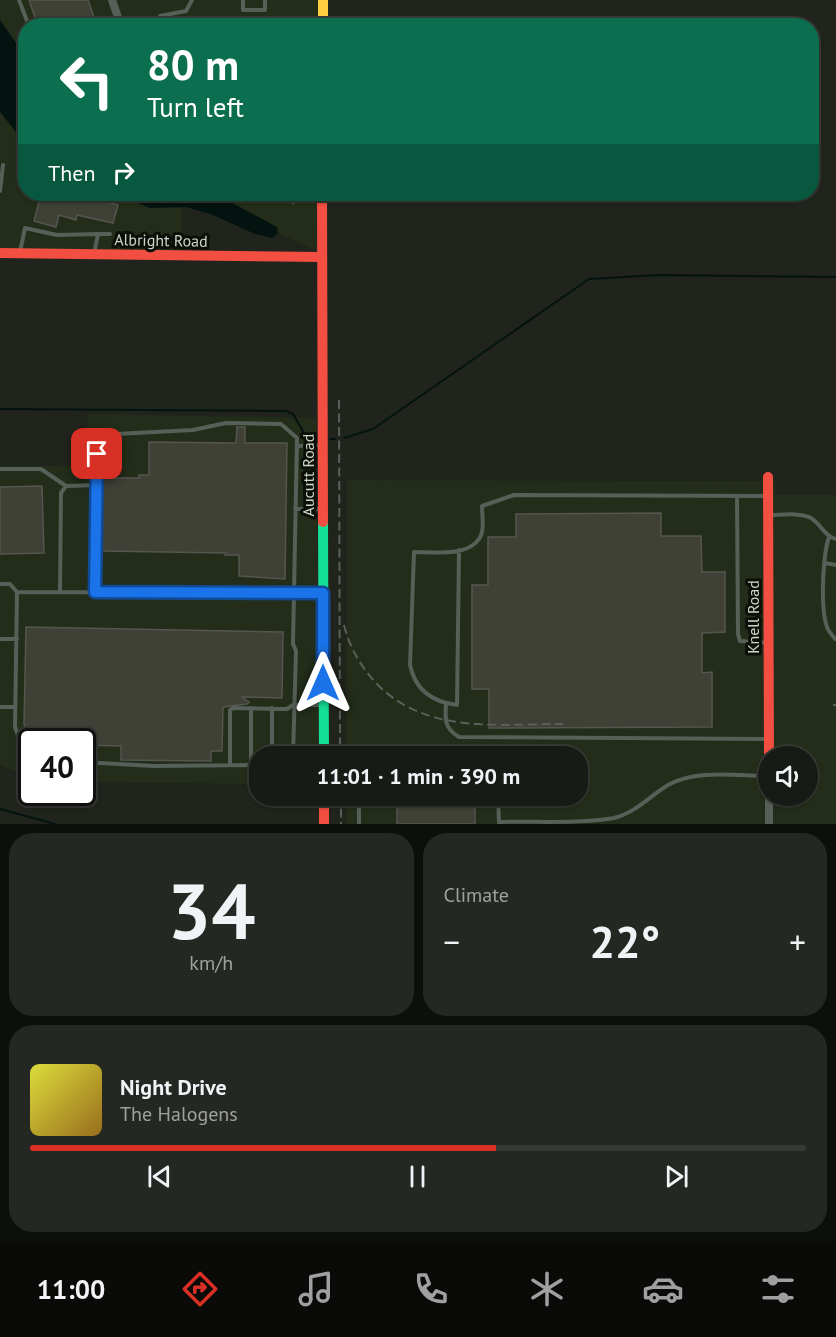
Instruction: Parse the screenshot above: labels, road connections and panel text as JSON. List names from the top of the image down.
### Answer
{
  "streets": {
    "street": ["Albright Road", "Aucutt Road", "Knell Road"]
  },
  "crossings": [
    ["Albright Road", "Aucutt Road"]
  ],
  "page": {
    "turn": ["80 m", "Turn left"],
    "then": "Then",
    "limit": "40",
    "trip": "11:01 · 1 min · 390 m",
    "tile": [
      ["34", "km/h"],
      "Climate"
    ],
    "heat": ["−", "22°", "+"],
    "song": ["Night Drive", "The Halogens"],
    "tabs": "11:00"
  }
}
